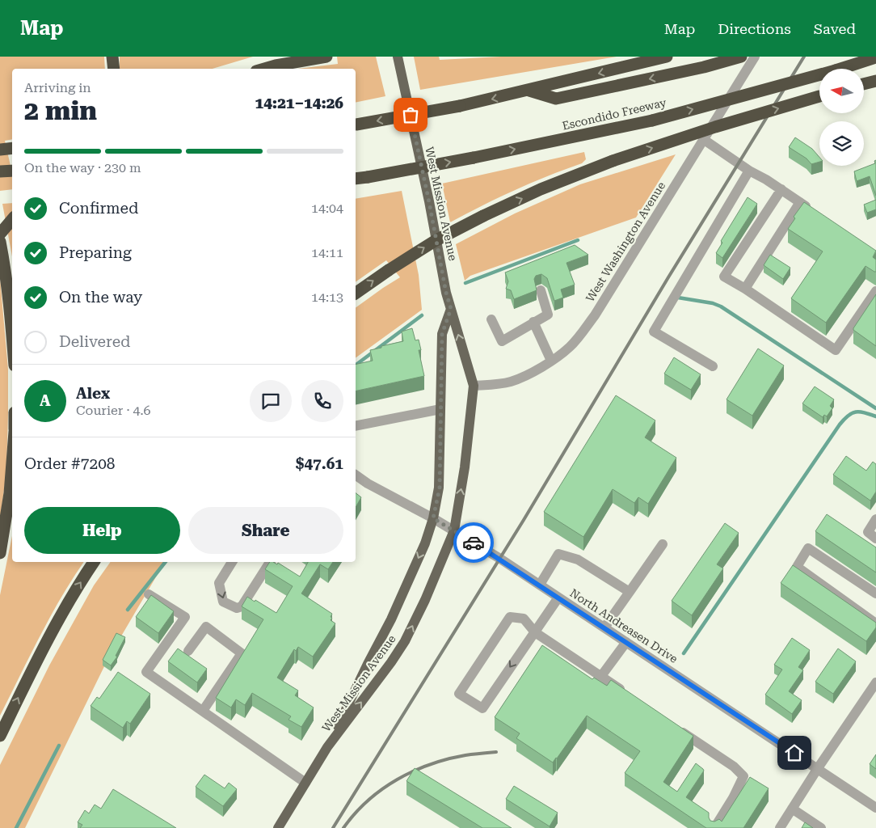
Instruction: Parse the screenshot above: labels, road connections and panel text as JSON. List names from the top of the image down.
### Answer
{
  "streets": {
    "highway": ["Escondido Freeway"],
    "main road": ["West Mission Avenue"],
    "street": ["West Washington Avenue", "North Andreasen Drive"]
  },
  "crossings": [
    ["West Mission Avenue", "West Washington Avenue"],
    ["West Mission Avenue", "North Andreasen Drive"]
  ],
  "north": "left",
  "page": {
    "header": "Map",
    "nav": ["Map", "Directions", "Saved"],
    "heading": ["2 min", "Arriving in", "14:21–14:26"],
    "panel": [
      "Alex",
      "Courier · 4.6",
      "Order #7208",
      "$47.61"
    ],
    "bar": "On the way · 230 m",
    "list": [
      ["Confirmed", "14:04"],
      ["Preparing", "14:11"],
      ["On the way", "14:13"],
      "Delivered"
    ],
    "round": "A",
    "buttons": ["Help", "Share"]
  }
}
